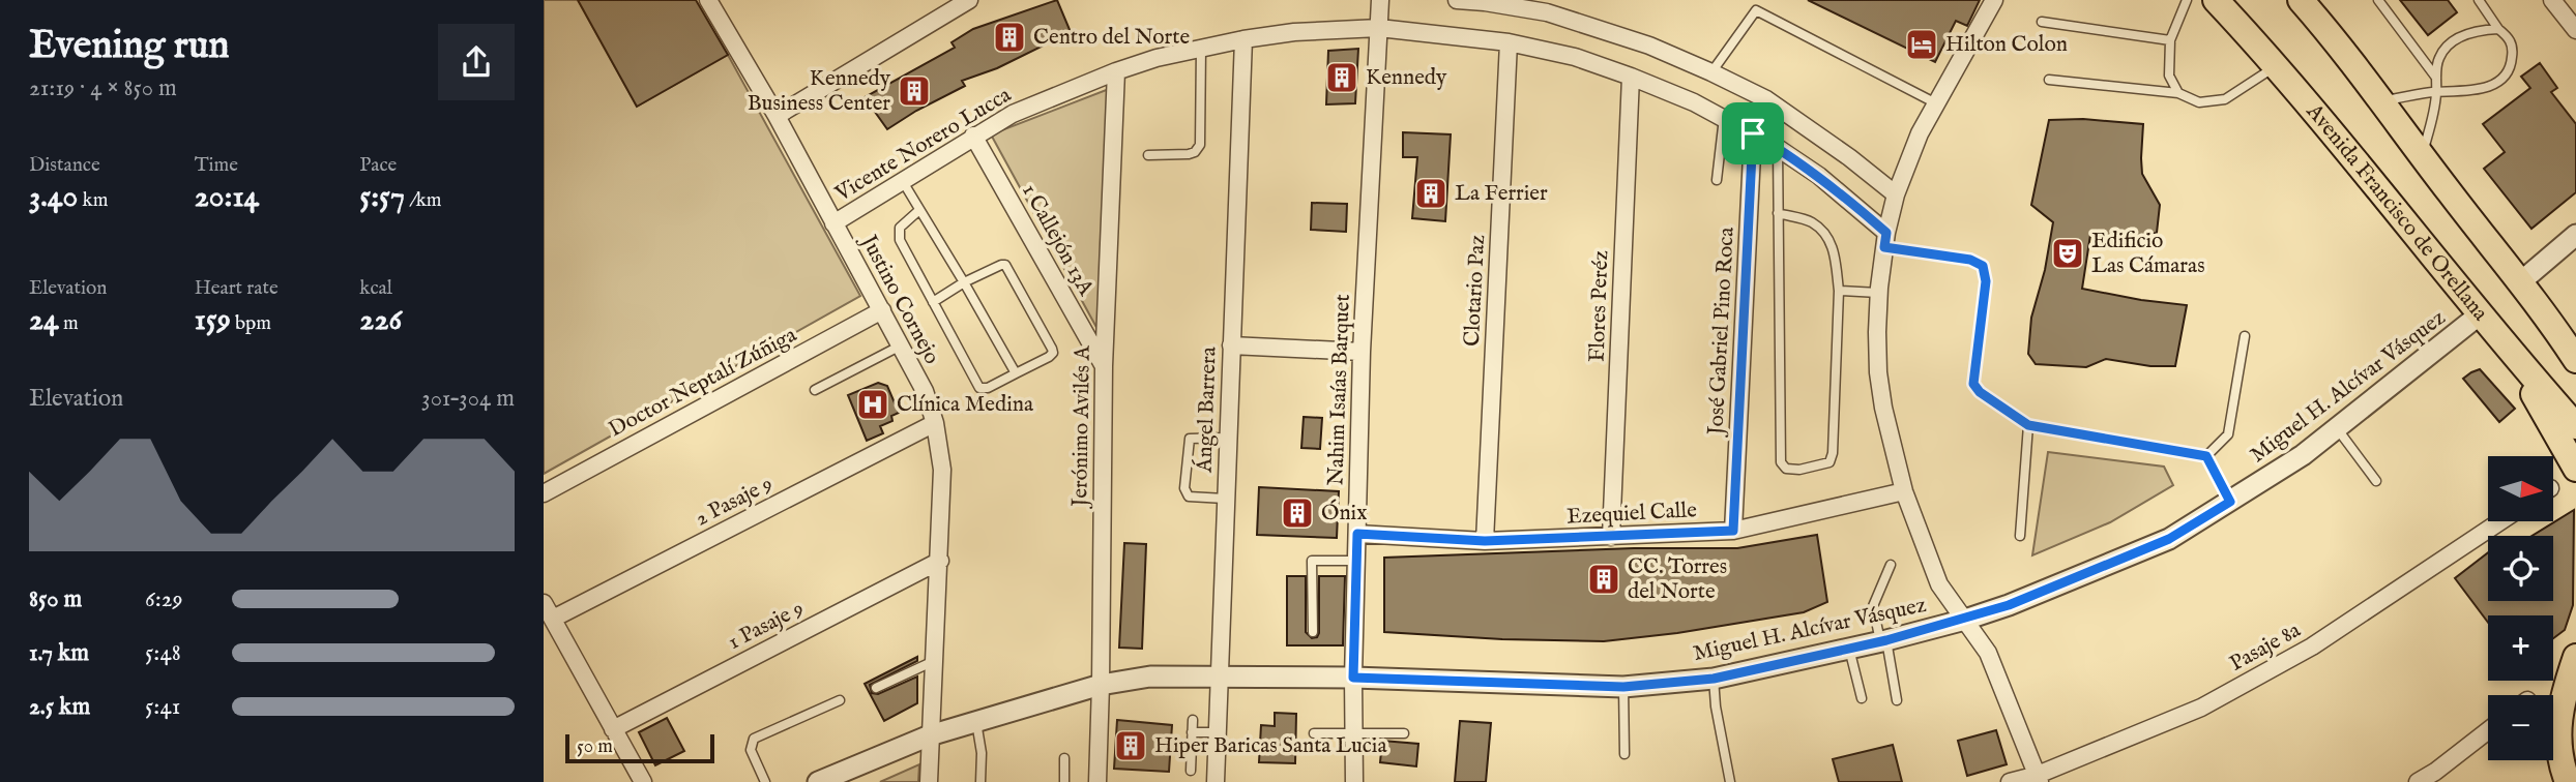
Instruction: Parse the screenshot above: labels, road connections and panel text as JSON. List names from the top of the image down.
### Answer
{
  "streets": {
    "main road": ["Avenida Francisco de Orellana"],
    "street": [
      "Vicente Norero Lucca",
      "1 Callejón 13A",
      "Clotario Paz",
      "Justino Cornejo",
      "Flores Peréz",
      "José Gabriel Pino Roca",
      "Doctor Neptalí Zúñiga",
      "Miguel H. Alcívar Vásquez",
      "Nahim Isaías Barquet",
      "Ángel Barrera",
      "Jerónimo Avilés A",
      "2 Pasaje 9",
      "Ezequiel Calle",
      "1 Pasaje 9",
      "Pasaje 8a"
    ]
  },
  "crossings": [
    ["Vicente Norero Lucca", "1 Callejón 13A"],
    ["Vicente Norero Lucca", "Clotario Paz"],
    ["Vicente Norero Lucca", "Justino Cornejo"],
    ["Vicente Norero Lucca", "Flores Peréz"],
    ["Vicente Norero Lucca", "José Gabriel Pino Roca"],
    ["Vicente Norero Lucca", "Nahim Isaías Barquet"],
    ["Vicente Norero Lucca", "Ángel Barrera"],
    ["Vicente Norero Lucca", "Jerónimo Avilés A"],
    ["Avenida Francisco de Orellana", "Miguel H. Alcívar Vásquez"],
    ["1 Callejón 13A", "Jerónimo Avilés A"],
    ["Clotario Paz", "Ezequiel Calle"],
    ["Justino Cornejo", "Doctor Neptalí Zúñiga"],
    ["Justino Cornejo", "Miguel H. Alcívar Vásquez"],
    ["Justino Cornejo", "2 Pasaje 9"],
    ["Justino Cornejo", "1 Pasaje 9"],
    ["Flores Peréz", "Ezequiel Calle"],
    ["José Gabriel Pino Roca", "Ezequiel Calle"],
    ["Miguel H. Alcívar Vásquez", "Nahim Isaías Barquet"],
    ["Miguel H. Alcívar Vásquez", "Ángel Barrera"],
    ["Miguel H. Alcívar Vásquez", "Jerónimo Avilés A"],
    ["Nahim Isaías Barquet", "Ezequiel Calle"]
  ],
  "places": {
    "building": [
      "Centro del Norte",
      "Kennedy",
      "Kennedy Business Center",
      "La Ferrier",
      "Ónix",
      "CC. Torres del Norte",
      "Hiper Baricas Santa Lucia"
    ],
    "hotel": ["Hilton Colon"],
    "theatre": ["Edificio Las Cámaras"],
    "hospital": ["Clínica Medina"]
  },
  "scale_bar": "50 m",
  "north": "right",
  "page": {
    "heading": ["Evening run", "21:19 · 4 × 850 m"],
    "stats": [
      ["Distance", "3.40 km"],
      ["Time", "20:14"],
      ["Pace", "5:57 /km"],
      ["Elevation", "24 m"],
      ["Heart rate", "159 bpm"],
      ["kcal", "226"]
    ],
    "chart": ["Elevation", "301–304 m"],
    "map_buttons": ["+", "−"],
    "list": [
      {
        "name": "850 m",
        "note": "6:29"
      },
      {
        "name": "1.7 km",
        "note": "5:48"
      },
      {
        "name": "2.5 km",
        "note": "5:41"
      }
    ],
    "scale": "50 m"
  }
}
